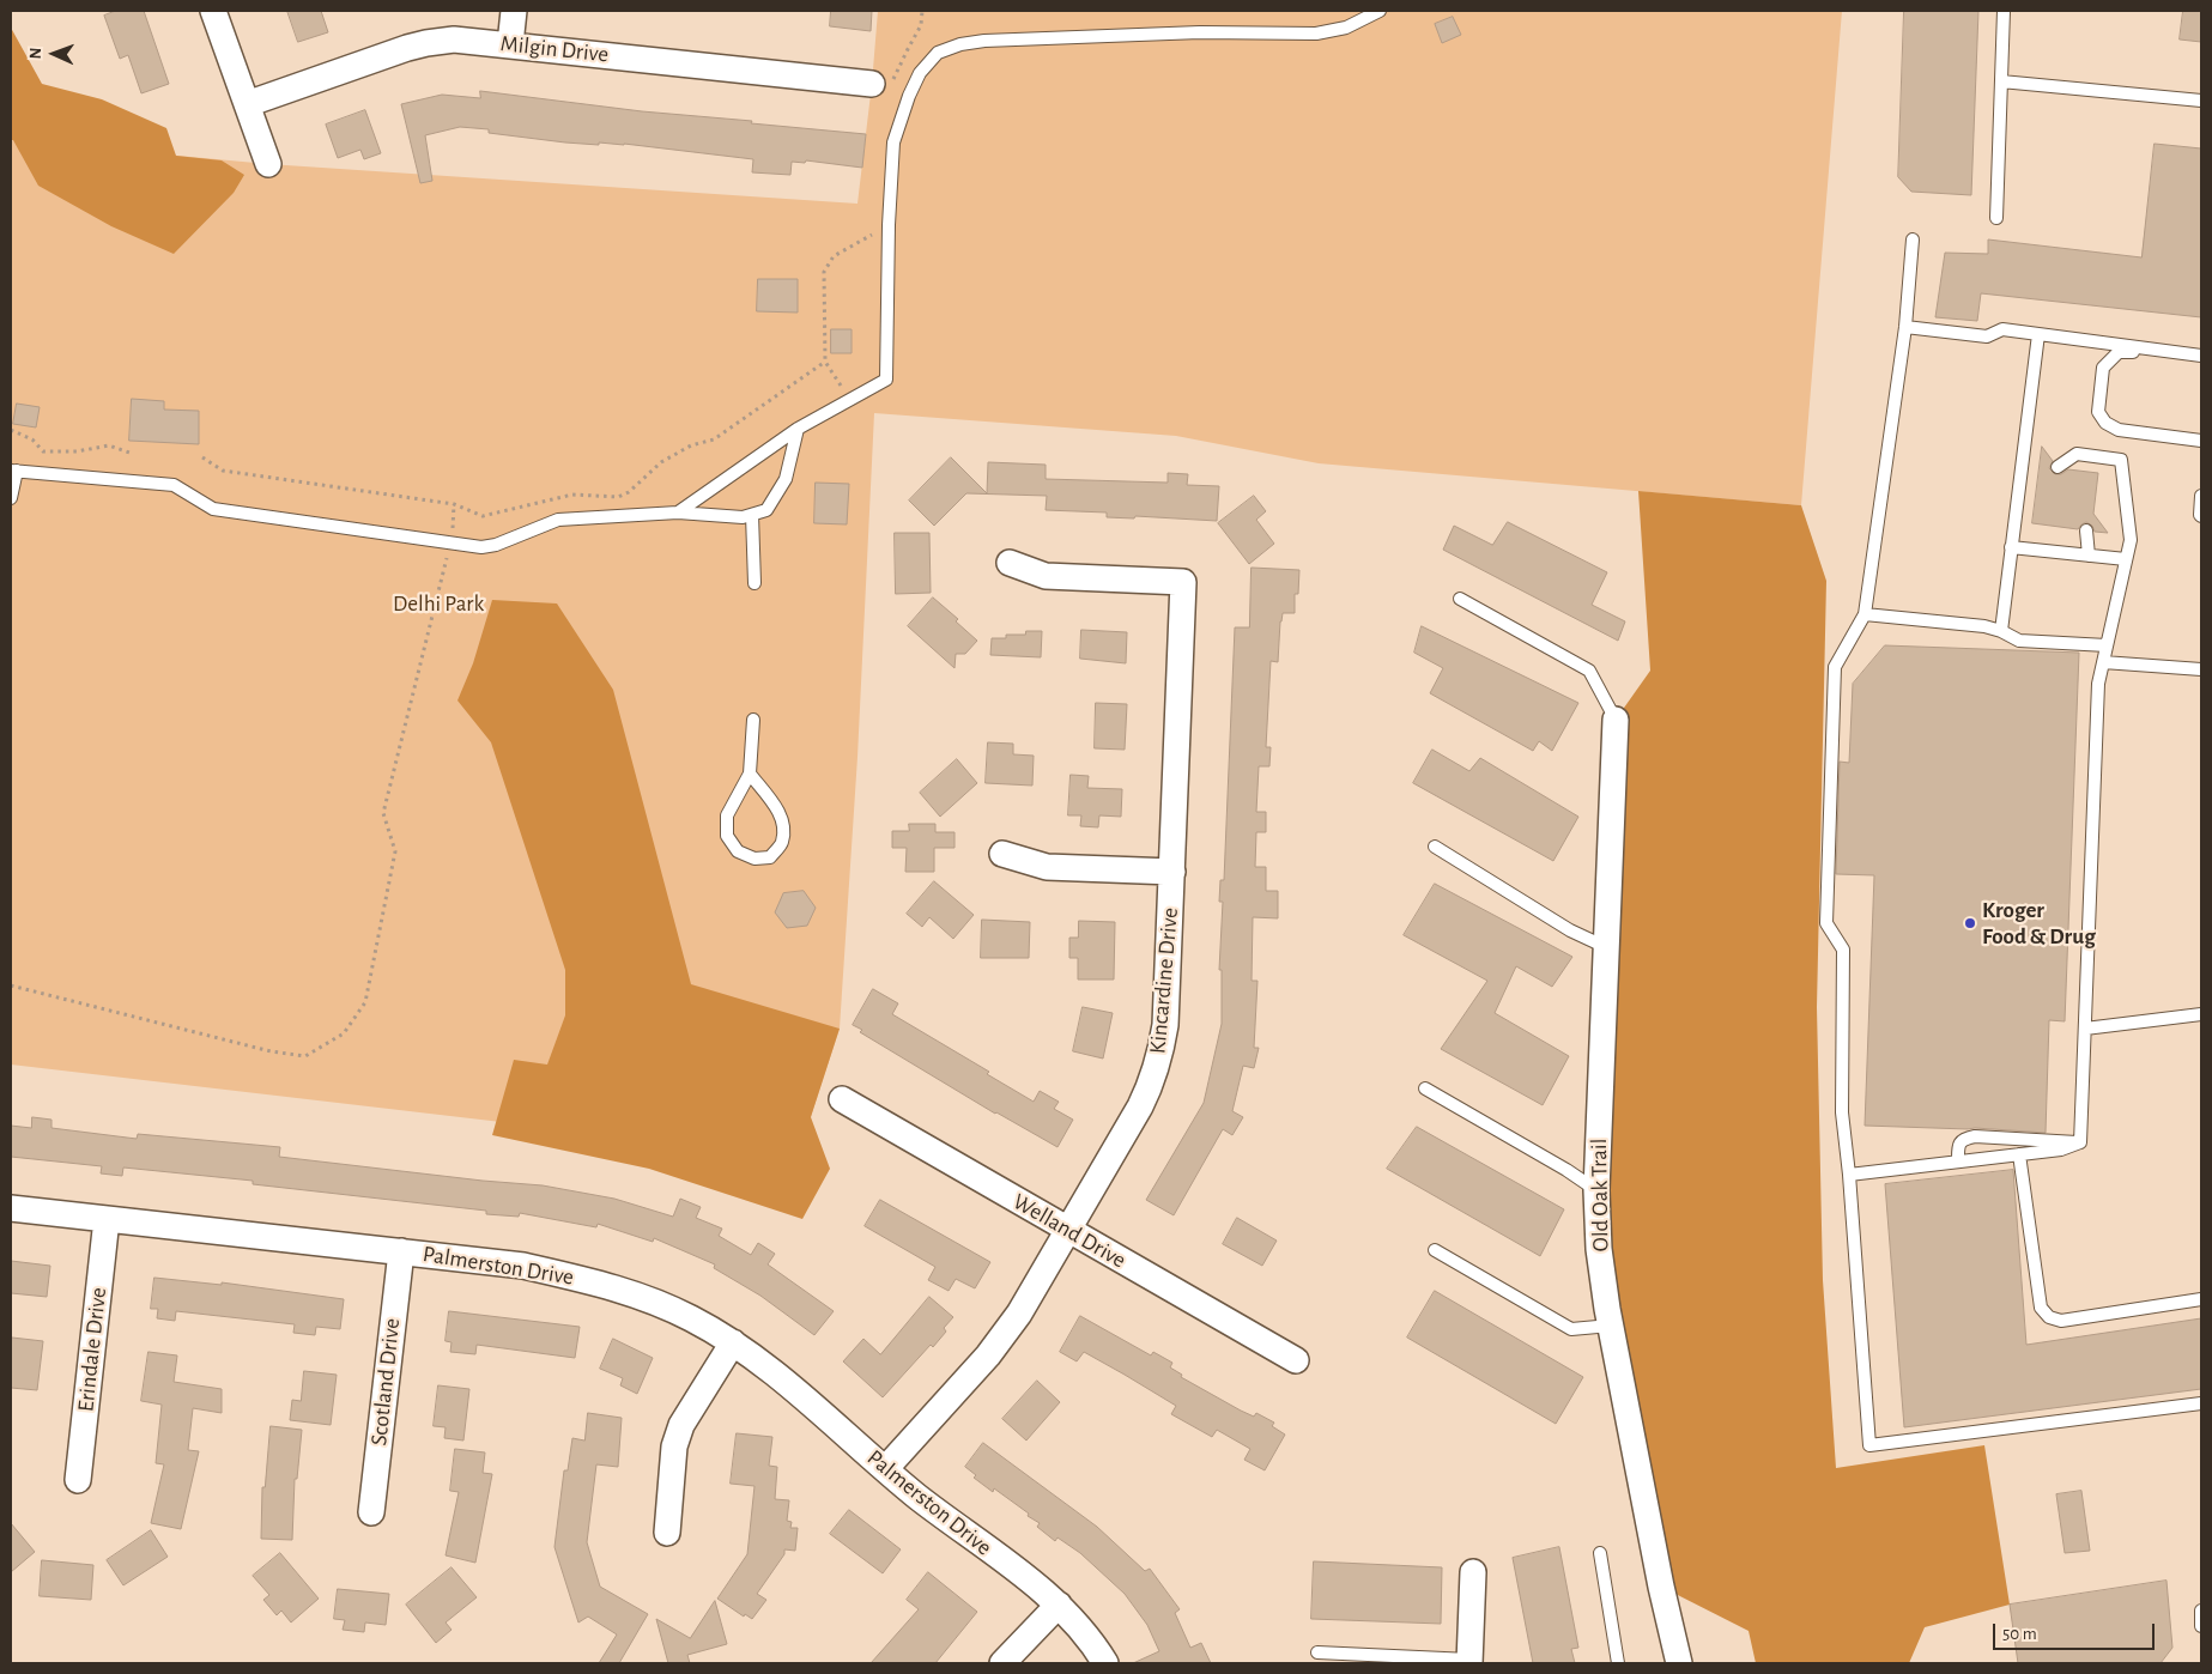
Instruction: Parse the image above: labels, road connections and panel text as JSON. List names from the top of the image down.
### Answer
{
  "streets": {
    "street": [
      "Milgin Drive",
      "Kincardine Drive",
      "Old Oak Trail",
      "Welland Drive",
      "Palmerston Drive",
      "Erindale Drive",
      "Scotland Drive"
    ]
  },
  "crossings": [
    ["Kincardine Drive", "Welland Drive"],
    ["Kincardine Drive", "Palmerston Drive"],
    ["Palmerston Drive", "Erindale Drive"],
    ["Palmerston Drive", "Scotland Drive"]
  ],
  "parks": ["Delhi Park"],
  "places": ["Kroger Food & Drug"],
  "scale_bar": "50 m",
  "north": "left"
}
